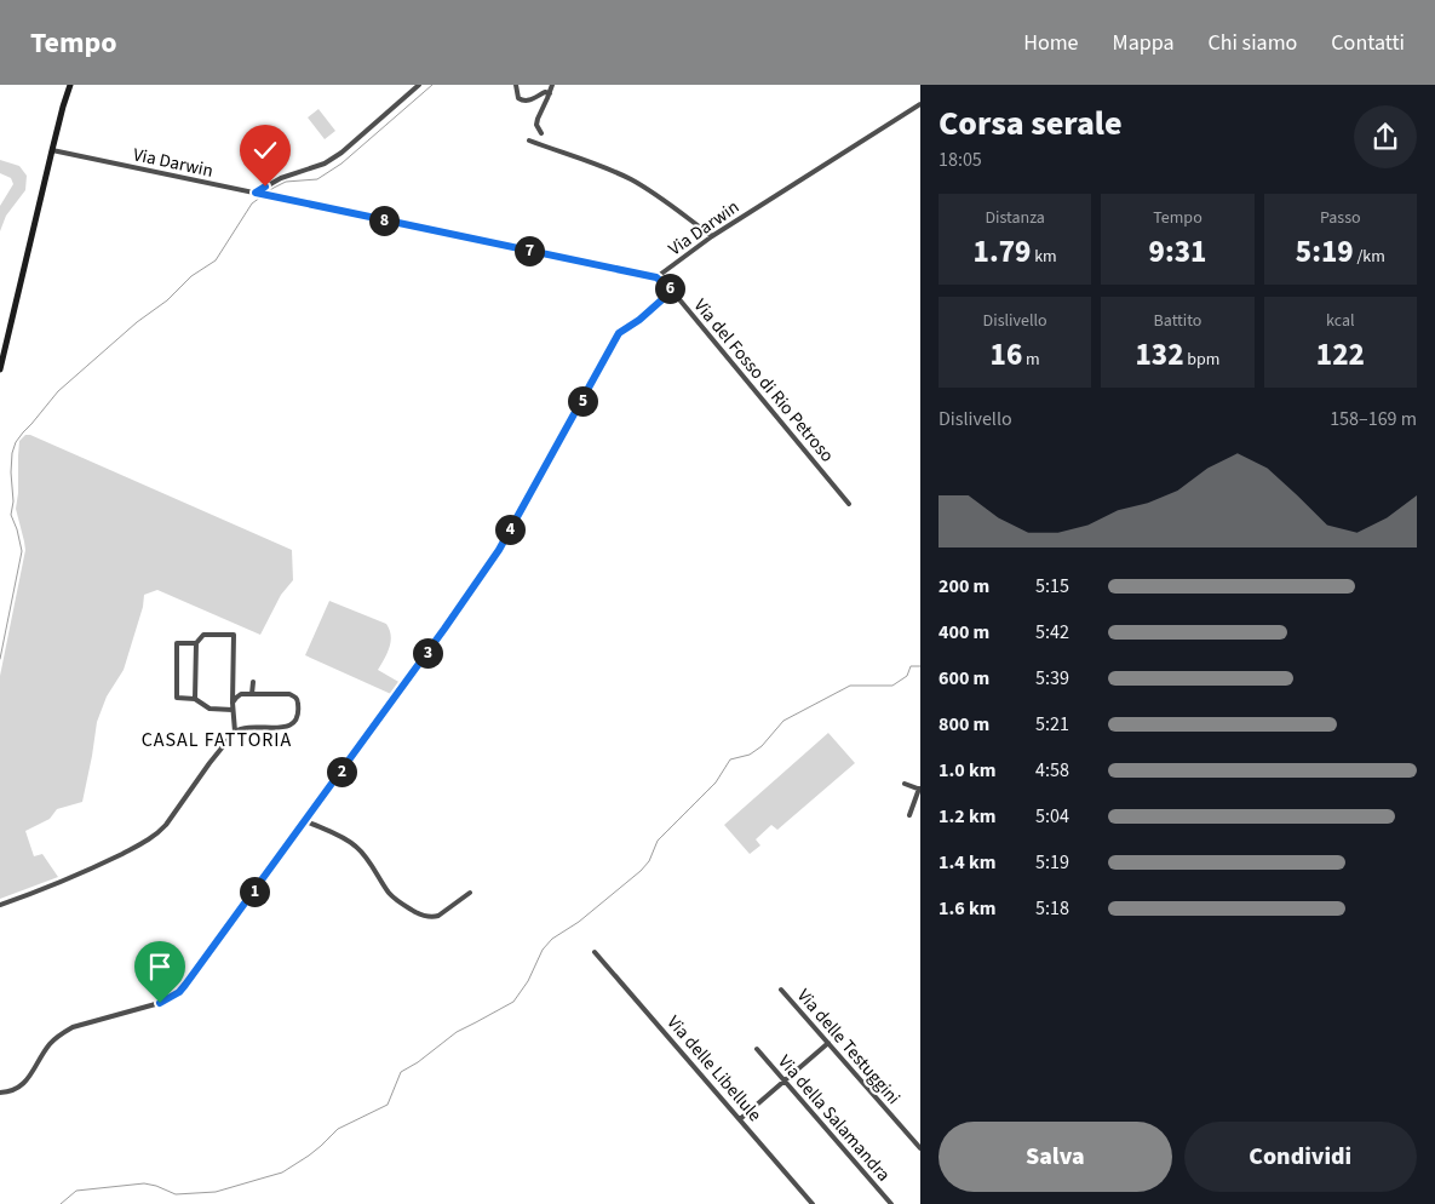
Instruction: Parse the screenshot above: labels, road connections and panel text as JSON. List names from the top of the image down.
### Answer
{
  "streets": {
    "street": [
      "Via Darwin",
      "Via del Fosso di Rio Petroso",
      "Via delle Testuggini",
      "Via delle Libellule",
      "Via della Salamandra"
    ]
  },
  "crossings": [
    ["Via Darwin", "Via del Fosso di Rio Petroso"]
  ],
  "districts": ["CASAL FATTORIA"],
  "page": {
    "header": "Tempo",
    "nav": [
      "Home",
      "Mappa",
      "Chi siamo",
      "Contatti"
    ],
    "heading": ["Corsa serale", "18:05"],
    "stats": [
      ["Distanza", "1.79 km"],
      ["Tempo", "9:31"],
      ["Passo", "5:19 /km"],
      ["Dislivello", "16 m"],
      ["Battito", "132 bpm"],
      ["kcal", "122"]
    ],
    "pins": [
      "8",
      "7",
      "6",
      "5",
      "4",
      "3",
      "2",
      "1"
    ],
    "chart": ["Dislivello", "158–169 m"],
    "list": [
      {
        "name": "200 m",
        "note": "5:15"
      },
      {
        "name": "400 m",
        "note": "5:42"
      },
      {
        "name": "600 m",
        "note": "5:39"
      },
      {
        "name": "800 m",
        "note": "5:21"
      },
      {
        "name": "1.0 km",
        "note": "4:58"
      },
      {
        "name": "1.2 km",
        "note": "5:04"
      },
      {
        "name": "1.4 km",
        "note": "5:19"
      },
      {
        "name": "1.6 km",
        "note": "5:18"
      }
    ],
    "buttons": ["Salva", "Condividi"]
  }
}
